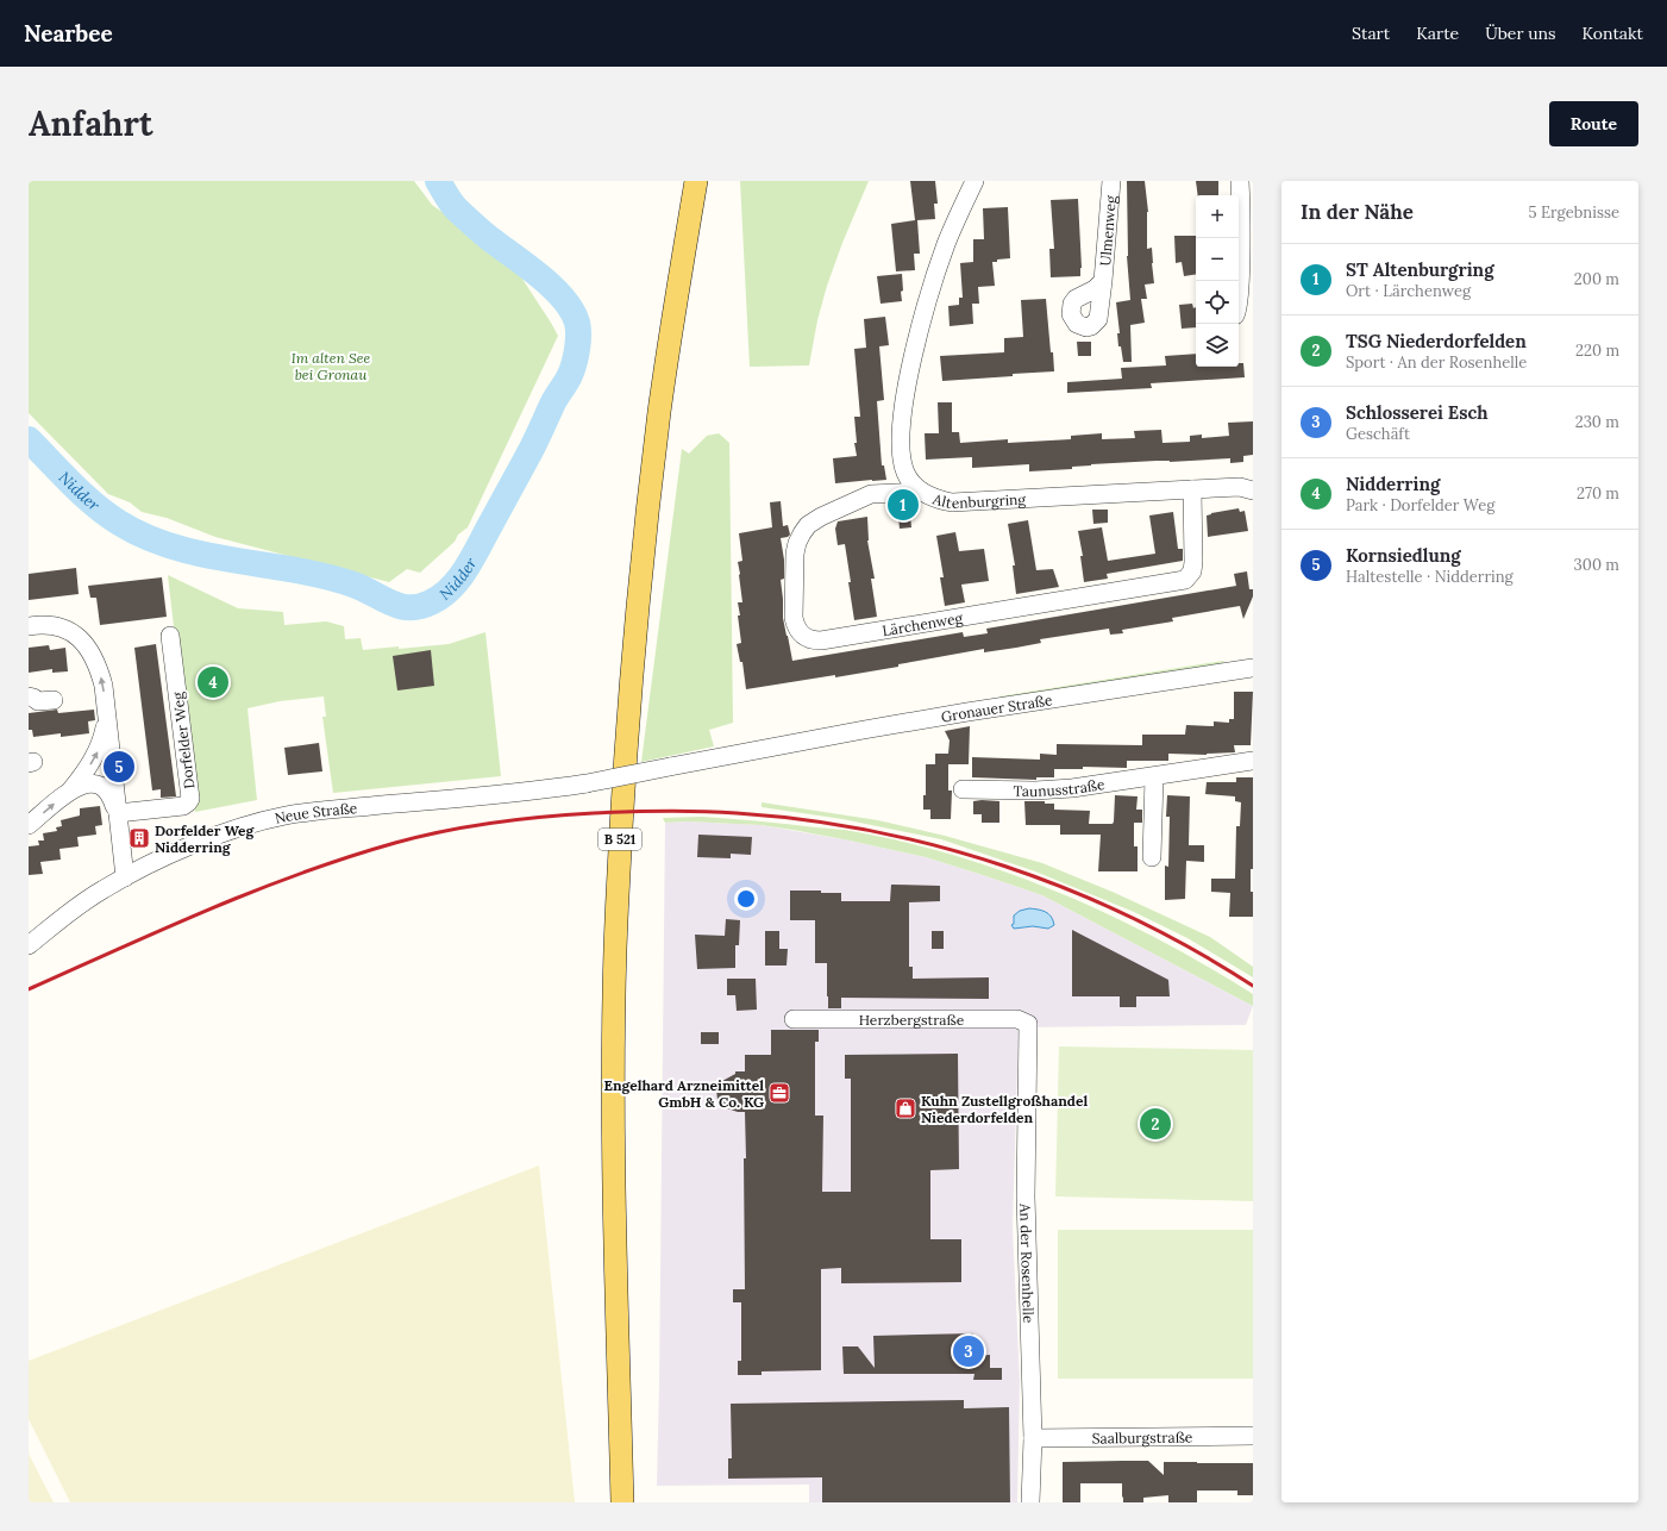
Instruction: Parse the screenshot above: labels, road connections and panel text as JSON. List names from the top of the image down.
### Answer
{
  "streets": {
    "main road": ["B 521"],
    "street": [
      "Ulmenweg",
      "Altenburgring",
      "Lärchenweg",
      "Gronauer Straße",
      "Dorfelder Weg",
      "Taunusstraße",
      "Neue Straße",
      "Herzbergstraße",
      "An der Rosenhelle",
      "Saalburgstraße"
    ]
  },
  "crossings": [
    ["Altenburgring", "Lärchenweg"],
    ["Gronauer Straße", "Neue Straße"],
    ["Herzbergstraße", "An der Rosenhelle"],
    ["An der Rosenhelle", "Saalburgstraße"]
  ],
  "water": ["Nidder"],
  "parks": ["Im alten See bei Gronau"],
  "places": {
    "building": ["Dorfelder Weg Nidderring"],
    "office": ["Engelhard Arzneimittel GmbH & Co. KG"],
    "shop": ["Kuhn Zustellgroßhandel Niederdorfelden"]
  },
  "page": {
    "header": "Nearbee",
    "nav": [
      "Start",
      "Karte",
      "Über uns",
      "Kontakt"
    ],
    "buttons": "Route",
    "title": "Anfahrt",
    "heading": ["In der Nähe", "5 Ergebnisse"],
    "map_buttons": ["+", "−"],
    "list": [
      {
        "mark": "1",
        "name": "ST Altenburgring",
        "note": "Ort · Lärchenweg",
        "value": "200 m"
      },
      {
        "mark": "2",
        "name": "TSG Niederdorfelden",
        "note": "Sport · An der Rosenhelle",
        "value": "220 m"
      },
      {
        "mark": "3",
        "name": "Schlosserei Esch",
        "note": "Geschäft",
        "value": "230 m"
      },
      {
        "mark": "4",
        "name": "Nidderring",
        "note": "Park · Dorfelder Weg",
        "value": "270 m"
      },
      {
        "mark": "5",
        "name": "Kornsiedlung",
        "note": "Haltestelle · Nidderring",
        "value": "300 m"
      }
    ],
    "pins": [
      "1",
      "4",
      "5",
      "2",
      "3"
    ]
  }
}
